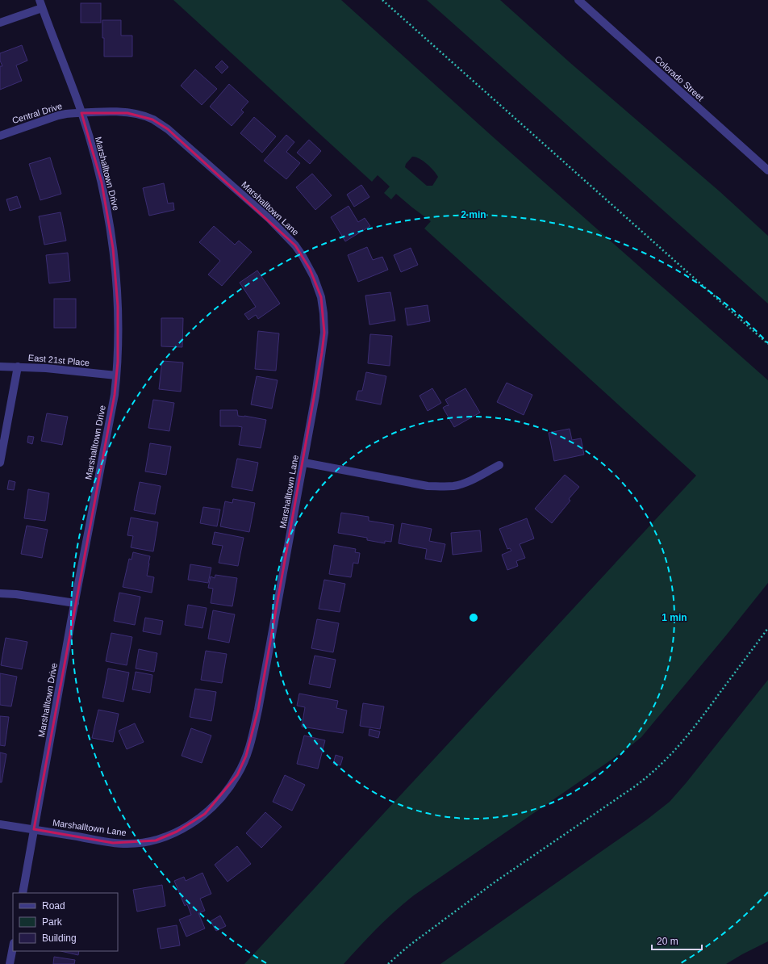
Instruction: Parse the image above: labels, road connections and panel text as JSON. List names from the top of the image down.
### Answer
{
  "streets": {
    "street": [
      "Colorado Street",
      "Central Drive",
      "Marshalltown Drive",
      "Marshalltown Lane",
      "East 21st Place"
    ]
  },
  "crossings": [
    ["Central Drive", "Marshalltown Drive"],
    ["Central Drive", "Marshalltown Lane"],
    ["Marshalltown Drive", "Marshalltown Lane"],
    ["Marshalltown Drive", "East 21st Place"]
  ],
  "legend": ["Road", "Park", "Building"],
  "scale_bar": "20 m",
  "rings": ["2 min", "1 min"]
}
